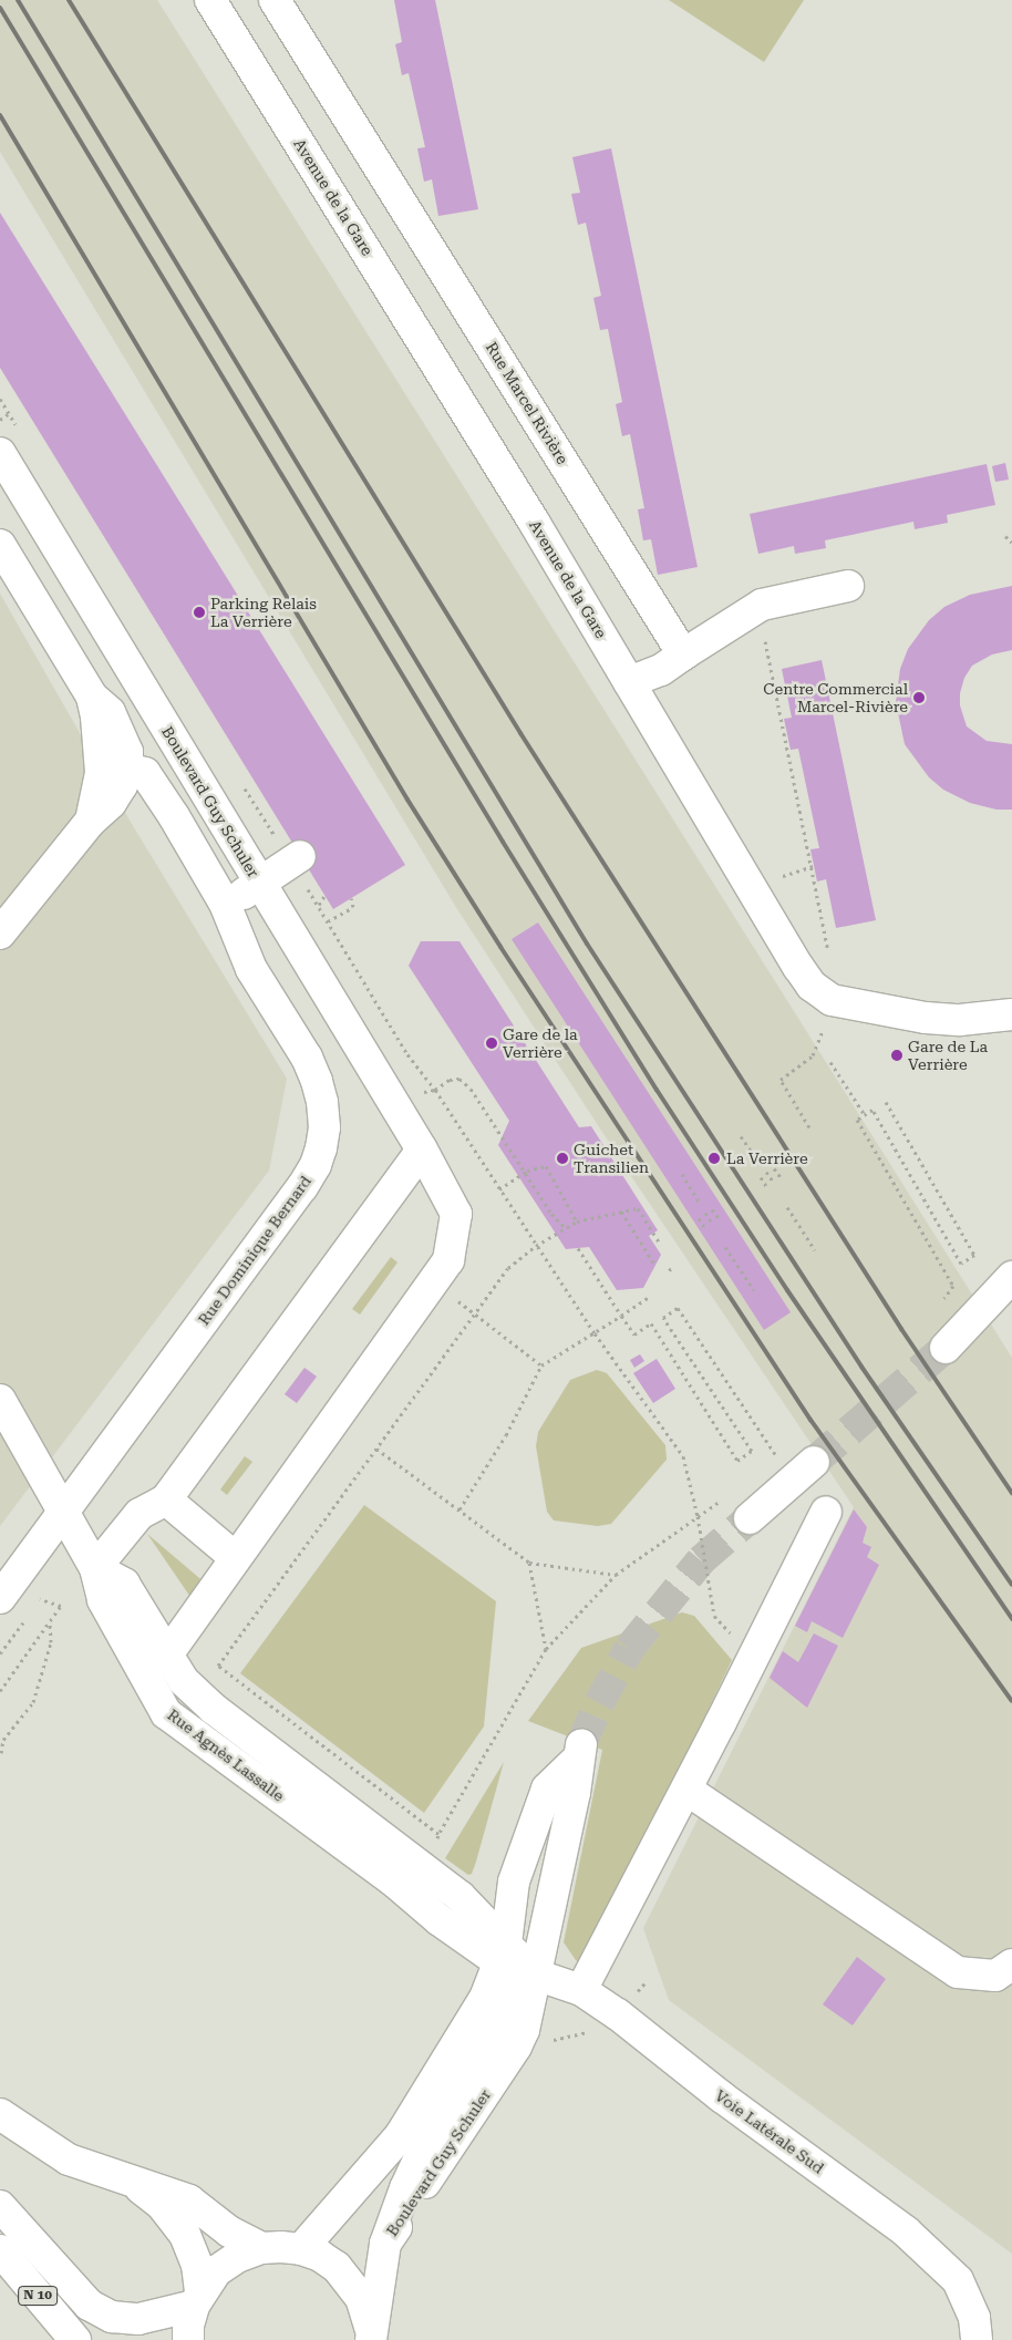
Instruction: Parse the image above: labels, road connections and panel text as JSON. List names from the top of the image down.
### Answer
{
  "streets": {
    "street": [
      "Avenue de la Gare",
      "Rue Marcel Rivière",
      "Boulevard Guy Schuler",
      "Rue Dominique Bernard",
      "Rue Agnès Lassalle",
      "Voie Latérale Sud",
      "N 10"
    ]
  },
  "crossings": [
    ["Boulevard Guy Schuler", "Rue Agnès Lassalle"],
    ["Boulevard Guy Schuler", "Voie Latérale Sud"],
    ["Rue Dominique Bernard", "Rue Agnès Lassalle"],
    ["Rue Agnès Lassalle", "Voie Latérale Sud"]
  ],
  "places": [
    "Parking Relais La Verrière",
    "Centre Commercial Marcel-Rivière",
    "Gare de la Verrière",
    "Gare de La Verrière",
    "Guichet Transilien",
    "La Verrière"
  ]
}
